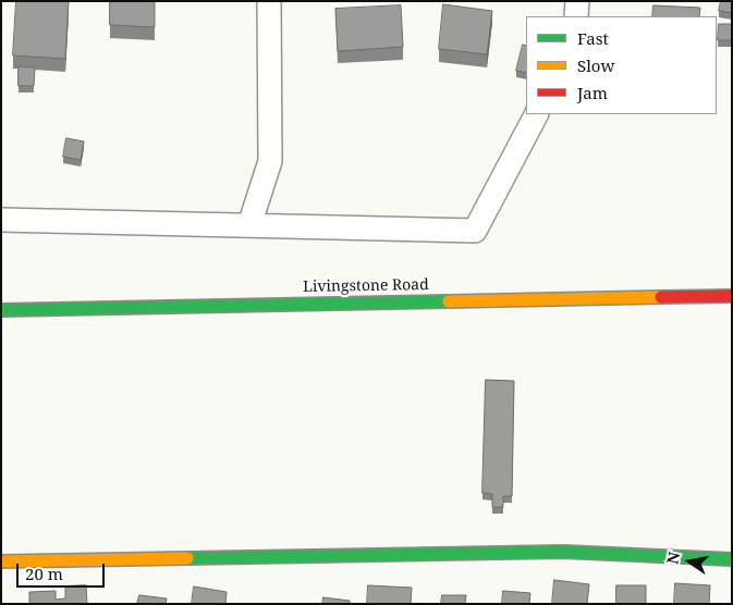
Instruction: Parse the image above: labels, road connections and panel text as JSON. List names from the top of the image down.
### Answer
{
  "streets": {
    "main road": ["Livingstone Road"]
  },
  "legend": ["Fast", "Slow", "Jam"],
  "scale_bar": "20 m",
  "north": "left"
}
